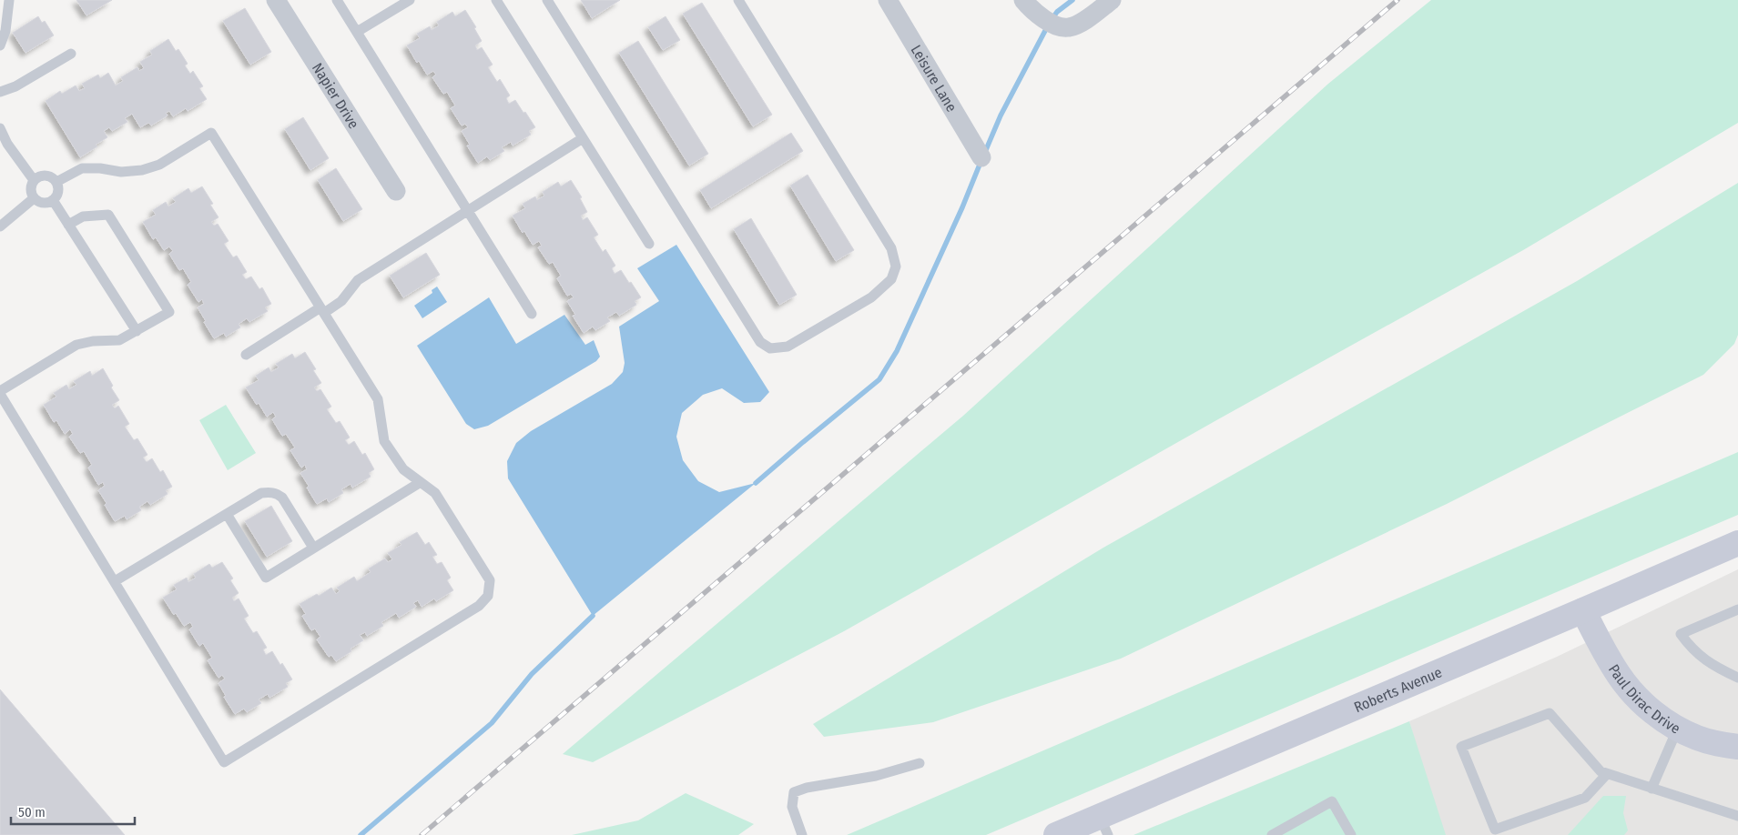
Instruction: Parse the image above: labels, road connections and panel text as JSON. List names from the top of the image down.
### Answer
{
  "streets": {
    "street": [
      "Leisure Lane",
      "Napier Drive",
      "Roberts Avenue",
      "Paul Dirac Drive"
    ]
  },
  "crossings": [
    ["Roberts Avenue", "Paul Dirac Drive"]
  ],
  "scale_bar": "50 m"
}
